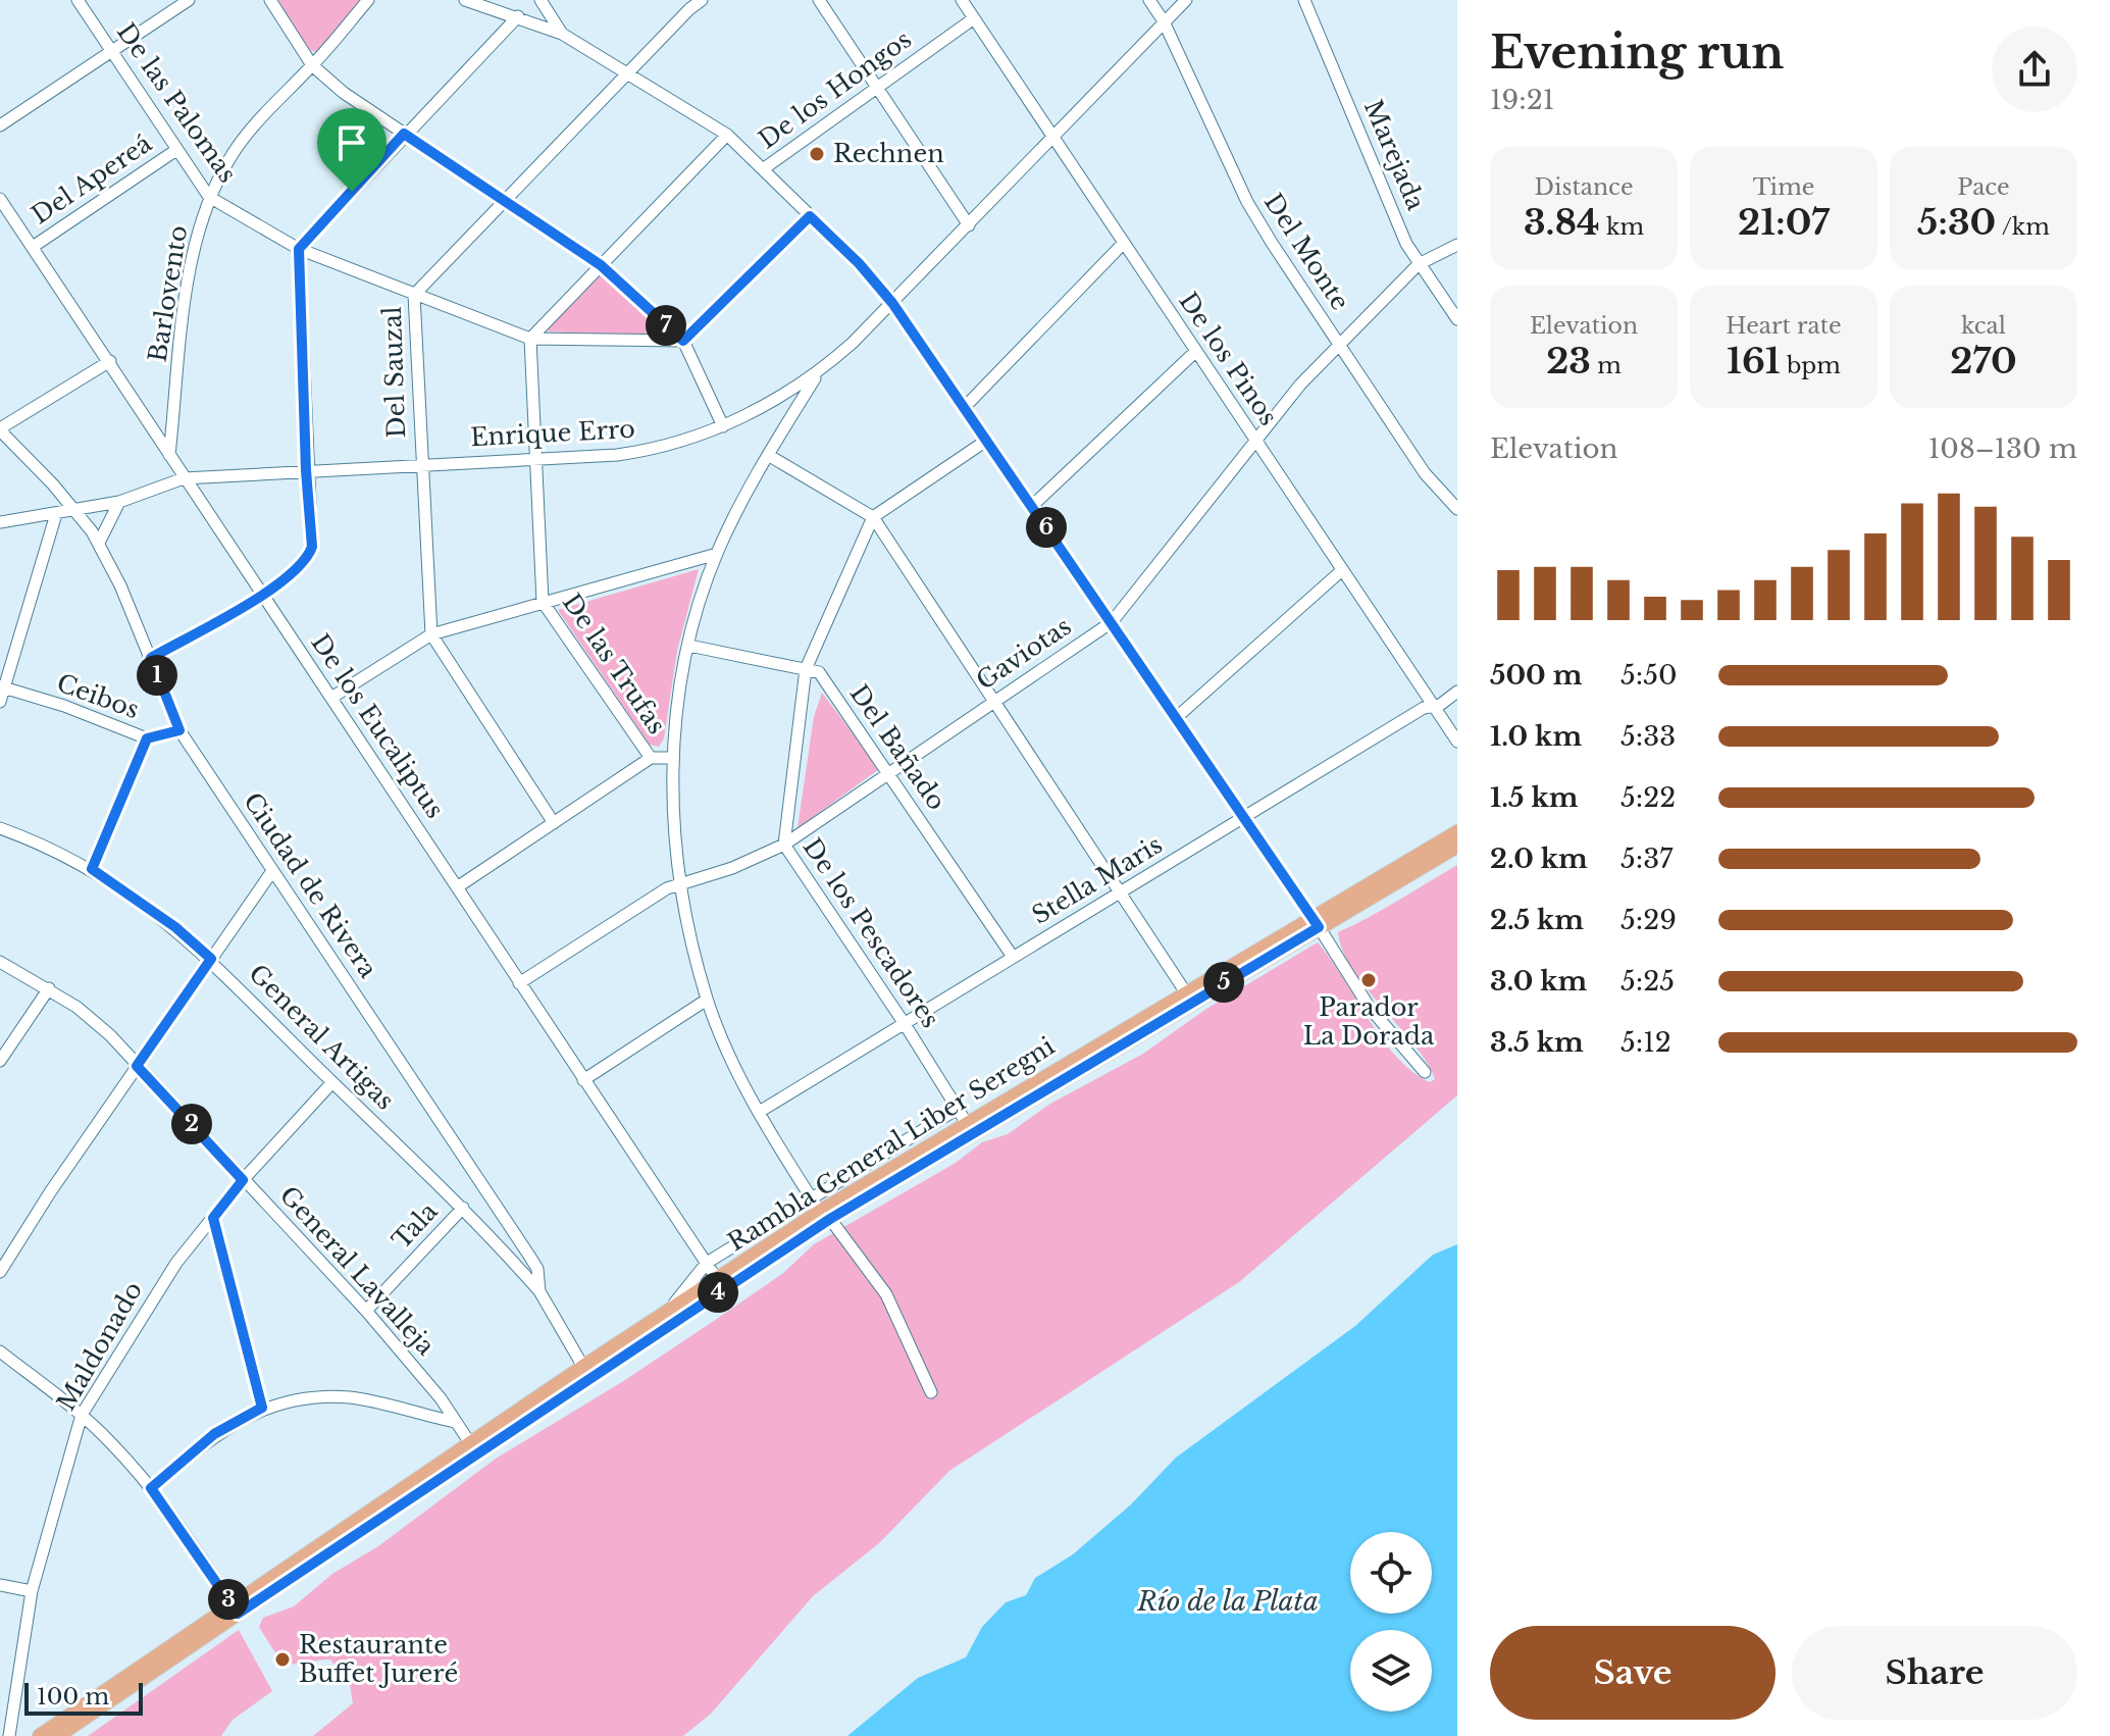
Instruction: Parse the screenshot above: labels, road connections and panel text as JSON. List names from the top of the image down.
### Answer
{
  "streets": {
    "main road": ["Rambla General Liber Seregni"],
    "street": [
      "De los Hongos",
      "De las Palomas",
      "Marejada",
      "Del Apereá",
      "Del Monte",
      "Barlovento",
      "De los Pinos",
      "Del Sauzal",
      "Enrique Erro",
      "Gaviotas",
      "De las Trufas",
      "Ceibos",
      "De los Eucaliptus",
      "Del Bañado",
      "Stella Maris",
      "Ciudad de Rivera",
      "De los Pescadores",
      "General Artigas",
      "Tala",
      "General Lavalleja",
      "Maldonado"
    ]
  },
  "crossings": [
    ["De los Hongos", "De los Pinos"],
    ["De las Palomas", "Del Apereá"],
    ["De las Palomas", "Barlovento"],
    ["De las Palomas", "Del Sauzal"],
    ["De las Palomas", "De las Trufas"],
    ["Marejada", "Gaviotas"],
    ["Del Apereá", "De los Eucaliptus"],
    ["Del Monte", "Enrique Erro"],
    ["Del Monte", "Gaviotas"],
    ["Barlovento", "De los Eucaliptus"],
    ["De los Pinos", "Enrique Erro"],
    ["De los Pinos", "Gaviotas"],
    ["De los Pinos", "Stella Maris"],
    ["Del Sauzal", "Enrique Erro"],
    ["Enrique Erro", "De las Trufas"],
    ["Enrique Erro", "De los Eucaliptus"],
    ["Enrique Erro", "Ciudad de Rivera"],
    ["Gaviotas", "De los Eucaliptus"],
    ["Gaviotas", "Del Bañado"],
    ["Gaviotas", "De los Pescadores"],
    ["Ceibos", "Ciudad de Rivera"],
    ["De los Eucaliptus", "Rambla General Liber Seregni"],
    ["Del Bañado", "Stella Maris"],
    ["Del Bañado", "De los Pescadores"],
    ["Stella Maris", "De los Pescadores"],
    ["Ciudad de Rivera", "General Artigas"],
    ["Ciudad de Rivera", "Rambla General Liber Seregni"],
    ["De los Pescadores", "Rambla General Liber Seregni"],
    ["General Artigas", "Tala"],
    ["General Artigas", "Maldonado"],
    ["Rambla General Liber Seregni", "General Lavalleja"],
    ["Tala", "General Lavalleja"],
    ["General Lavalleja", "Maldonado"]
  ],
  "water": ["Río de la Plata"],
  "places": ["Rechnen", "Parador La Dorada", "Restaurante Buffet Jureré"],
  "scale_bar": "100 m",
  "page": {
    "heading": ["Evening run", "19:21"],
    "stats": [
      ["Distance", "3.84 km"],
      ["Time", "21:07"],
      ["Pace", "5:30 /km"],
      ["Elevation", "23 m"],
      ["Heart rate", "161 bpm"],
      ["kcal", "270"]
    ],
    "pins": [
      "7",
      "6",
      "1",
      "5",
      "2",
      "4",
      "3"
    ],
    "chart": ["Elevation", "108–130 m"],
    "list": [
      {
        "name": "500 m",
        "note": "5:50"
      },
      {
        "name": "1.0 km",
        "note": "5:33"
      },
      {
        "name": "1.5 km",
        "note": "5:22"
      },
      {
        "name": "2.0 km",
        "note": "5:37"
      },
      {
        "name": "2.5 km",
        "note": "5:29"
      },
      {
        "name": "3.0 km",
        "note": "5:25"
      },
      {
        "name": "3.5 km",
        "note": "5:12"
      }
    ],
    "buttons": ["Save", "Share"],
    "scale": "100 m"
  }
}
